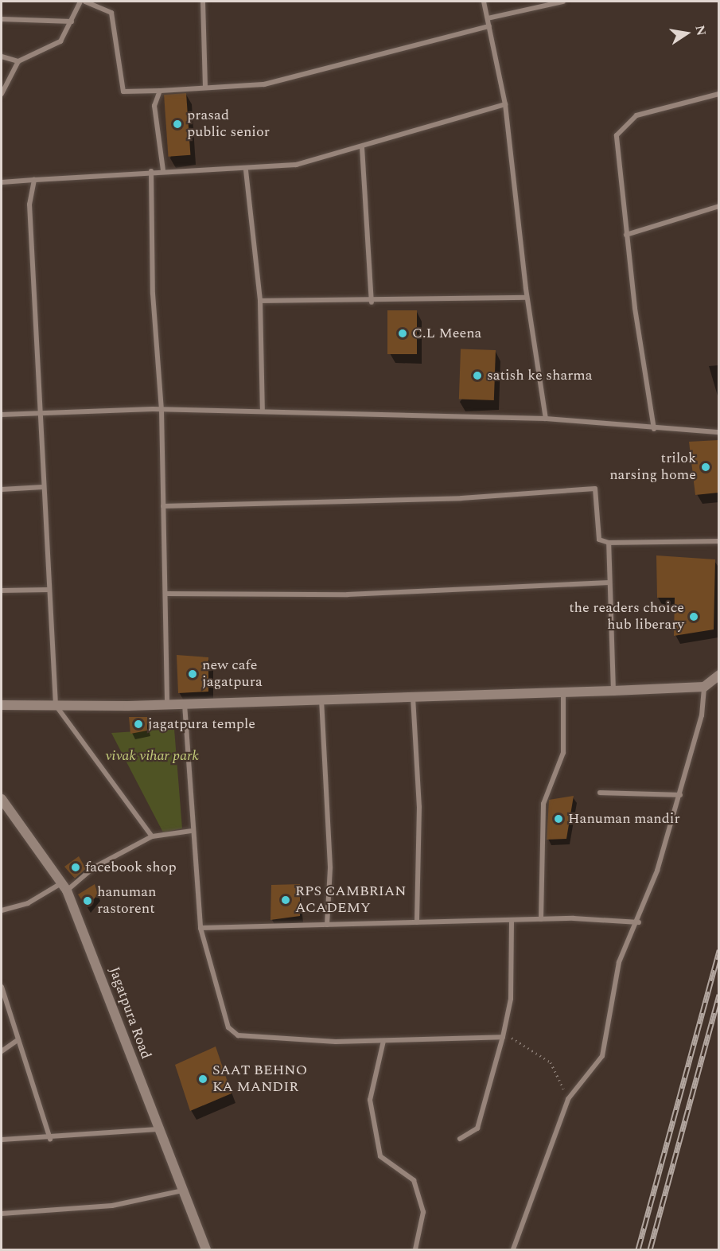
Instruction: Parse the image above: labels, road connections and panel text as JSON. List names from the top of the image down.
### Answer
{
  "streets": {
    "street": ["Jagatpura Road"]
  },
  "parks": ["vivak vihar park"],
  "places": [
    "prasad public senior",
    "C.L Meena",
    "satish ke sharma",
    "trilok narsing home",
    "the readers choice hub liberary",
    "new cafe jagatpura",
    "jagatpura temple",
    "Hanuman mandir",
    "facebook shop",
    "RPS CAMBRIAN ACADEMY",
    "hanuman rastorent",
    "SAAT BEHNO KA MANDIR"
  ],
  "north": "right"
}
